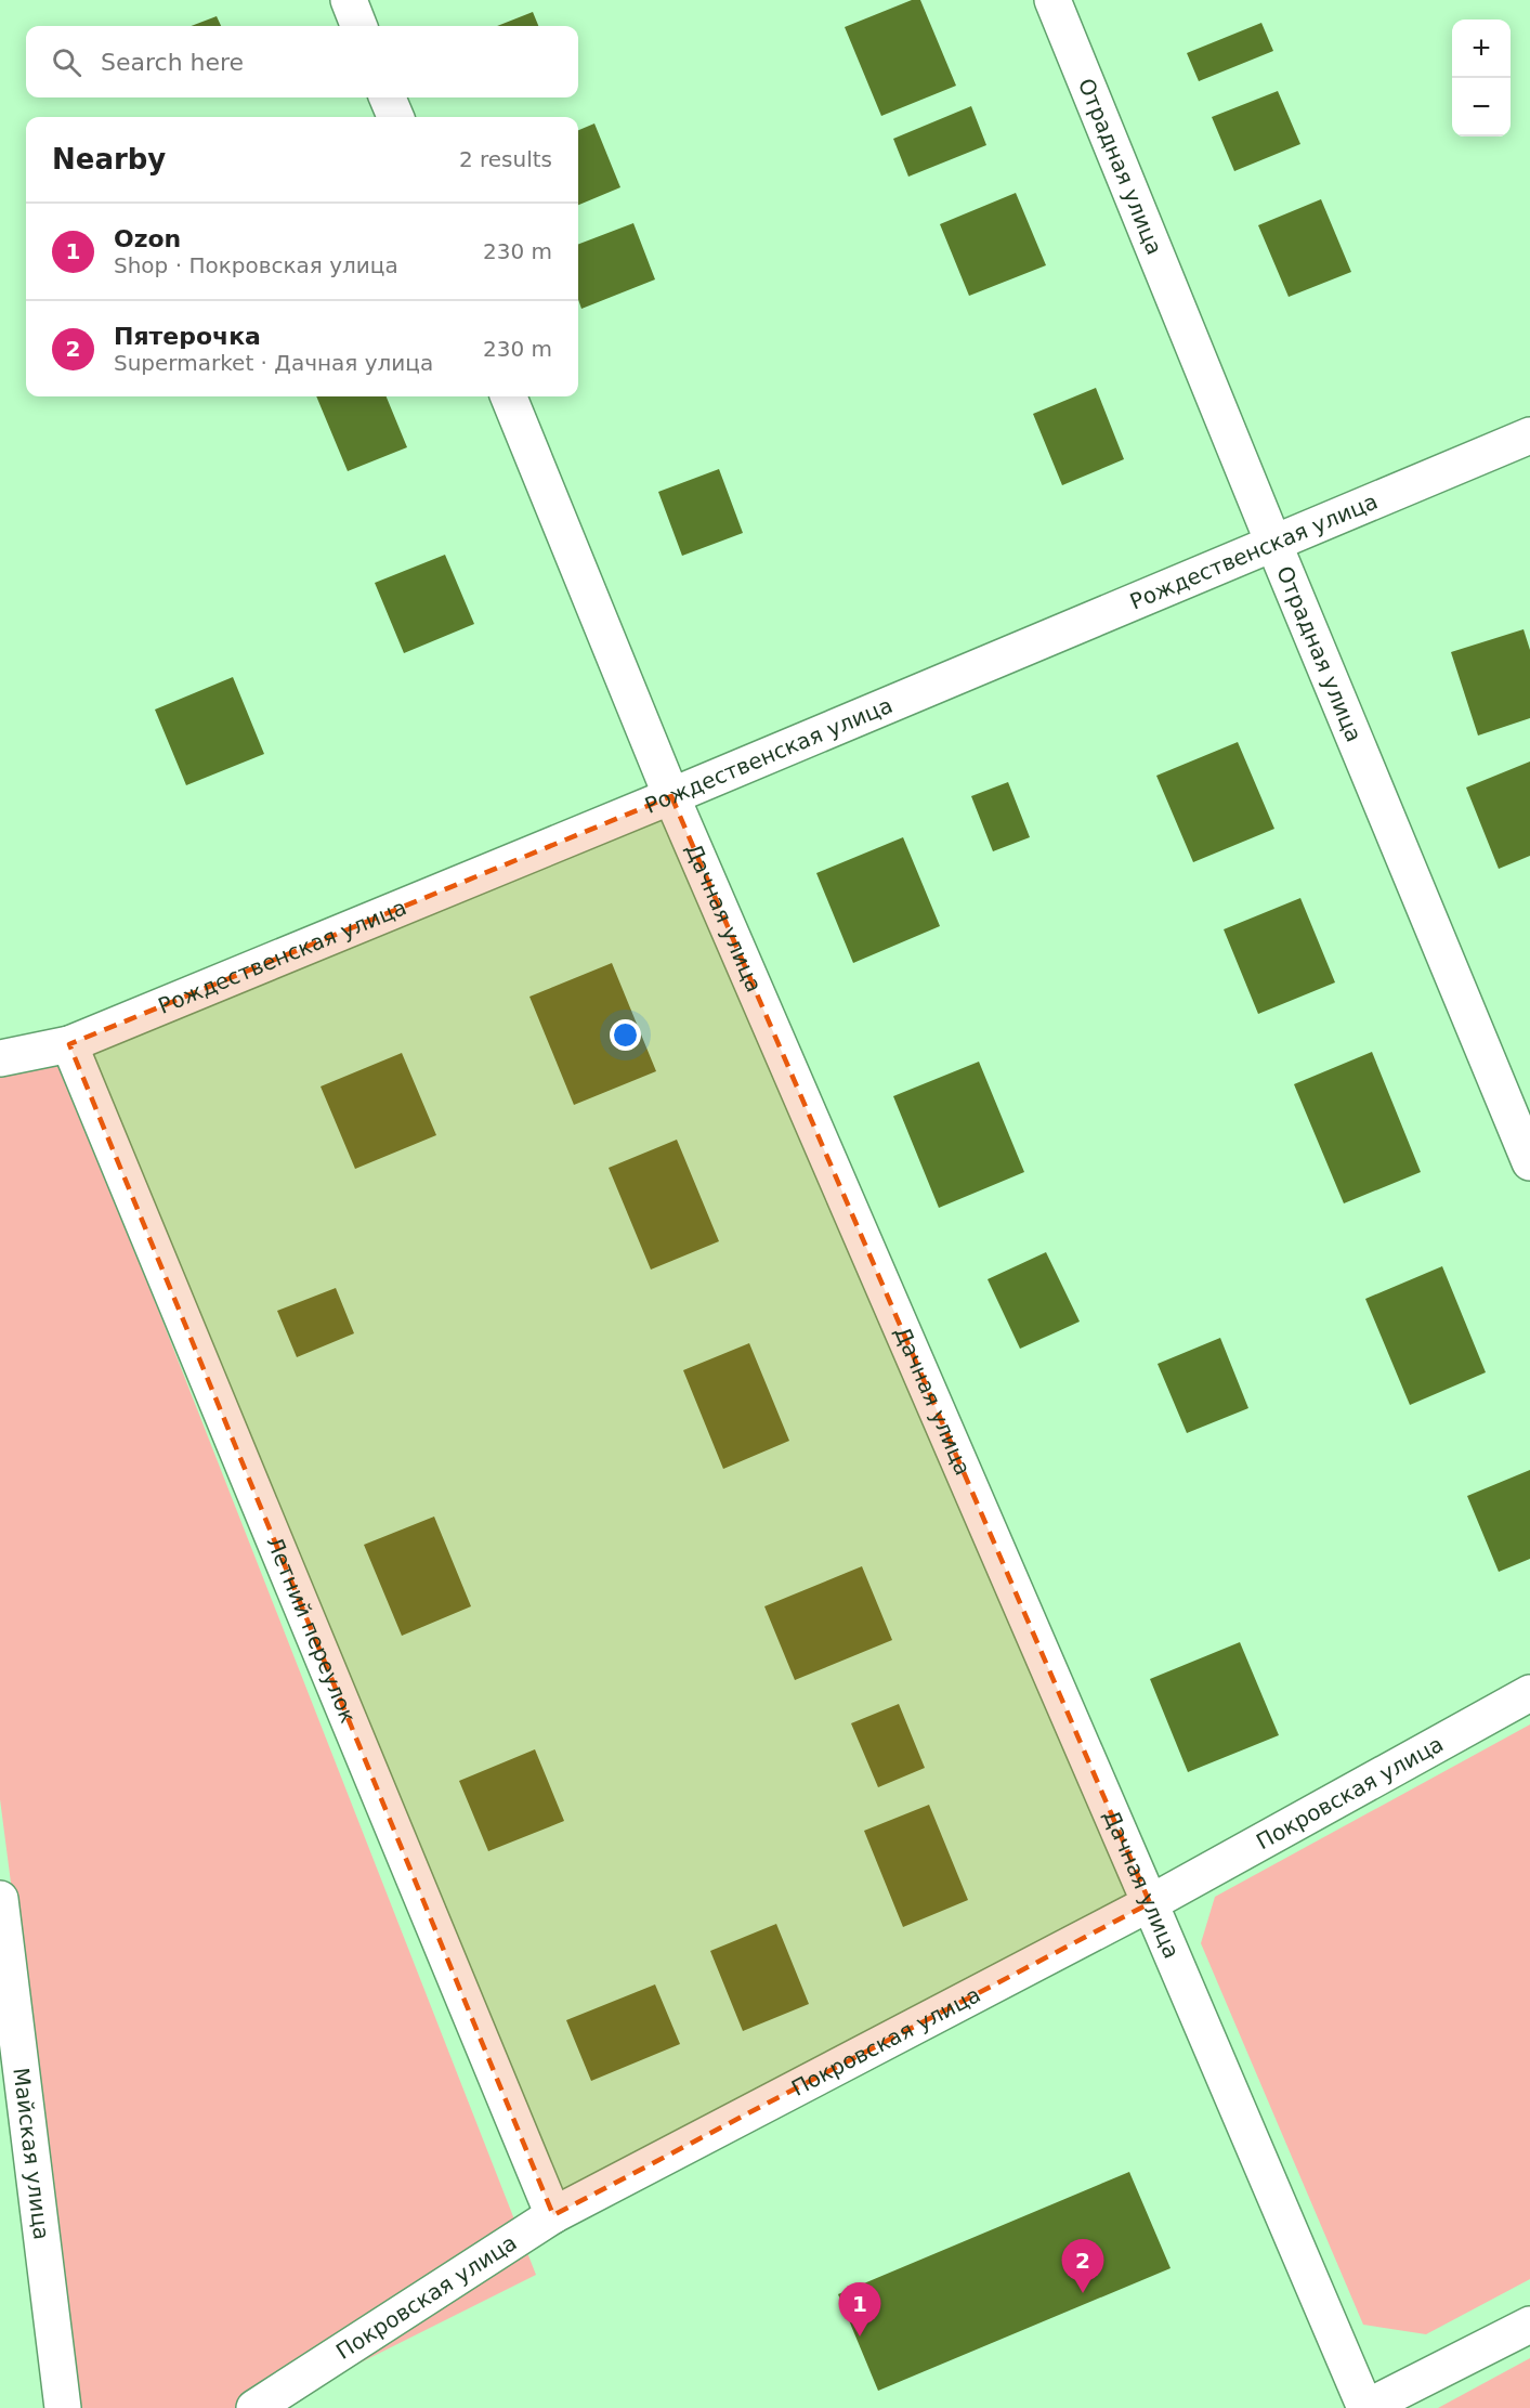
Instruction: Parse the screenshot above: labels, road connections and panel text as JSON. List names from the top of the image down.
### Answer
{
  "streets": {
    "street": [
      "Отрадная улица",
      "Рождественская улица",
      "Дачная улица",
      "Летний переулок",
      "Покровская улица",
      "Майская улица"
    ]
  },
  "crossings": [
    ["Отрадная улица", "Рождественская улица"],
    ["Рождественская улица", "Дачная улица"],
    ["Рождественская улица", "Летний переулок"],
    ["Дачная улица", "Покровская улица"],
    ["Летний переулок", "Покровская улица"]
  ],
  "page": {
    "map_buttons": ["+", "−"],
    "search": "Search here",
    "heading": ["Nearby", "2 results"],
    "list": [
      {
        "mark": "1",
        "name": "Ozon",
        "note": "Shop · Покровская улица",
        "value": "230 m"
      },
      {
        "mark": "2",
        "name": "Пятерочка",
        "note": "Supermarket · Дачная улица",
        "value": "230 m"
      }
    ],
    "pins": ["2", "1"]
  }
}
